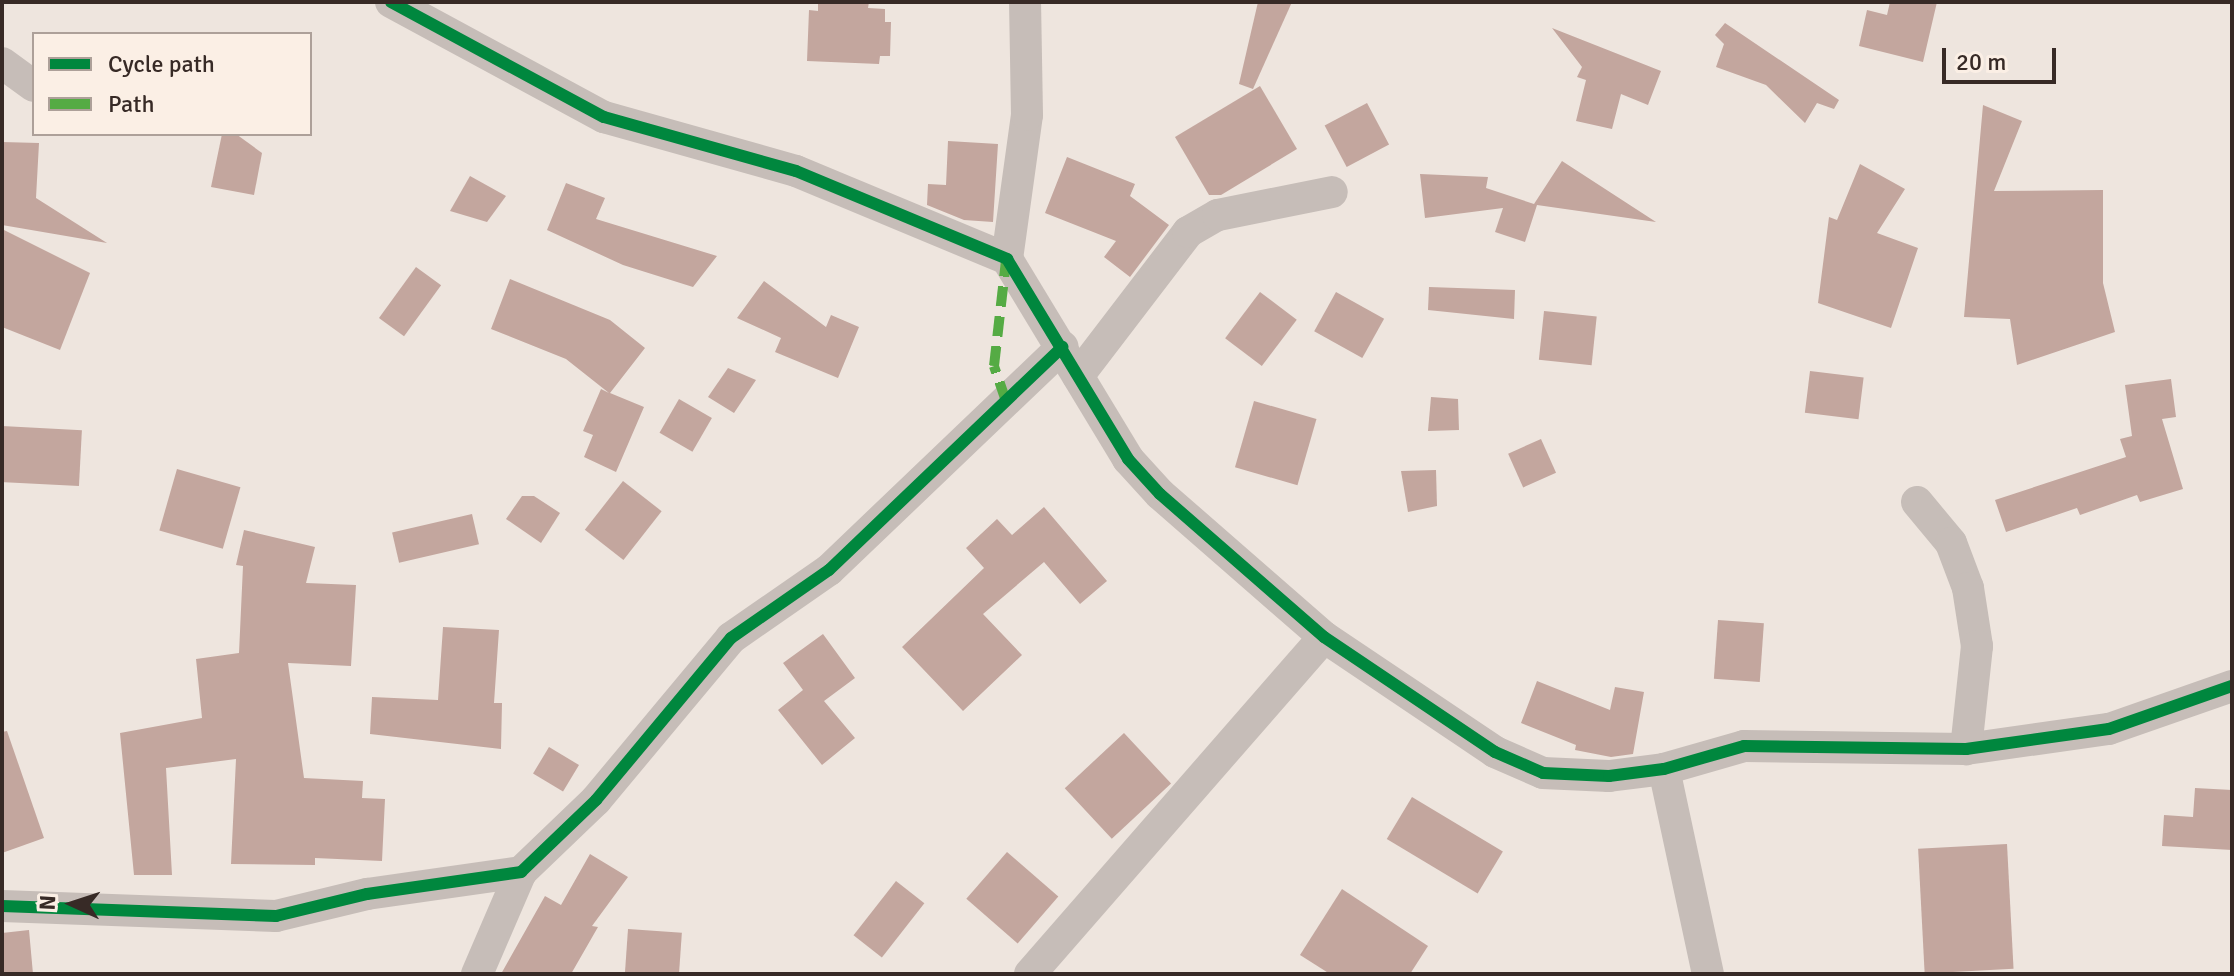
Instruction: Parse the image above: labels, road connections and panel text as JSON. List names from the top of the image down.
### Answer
{
  "legend": ["Cycle path", "Path"],
  "scale_bar": "20 m",
  "north": "left"
}
